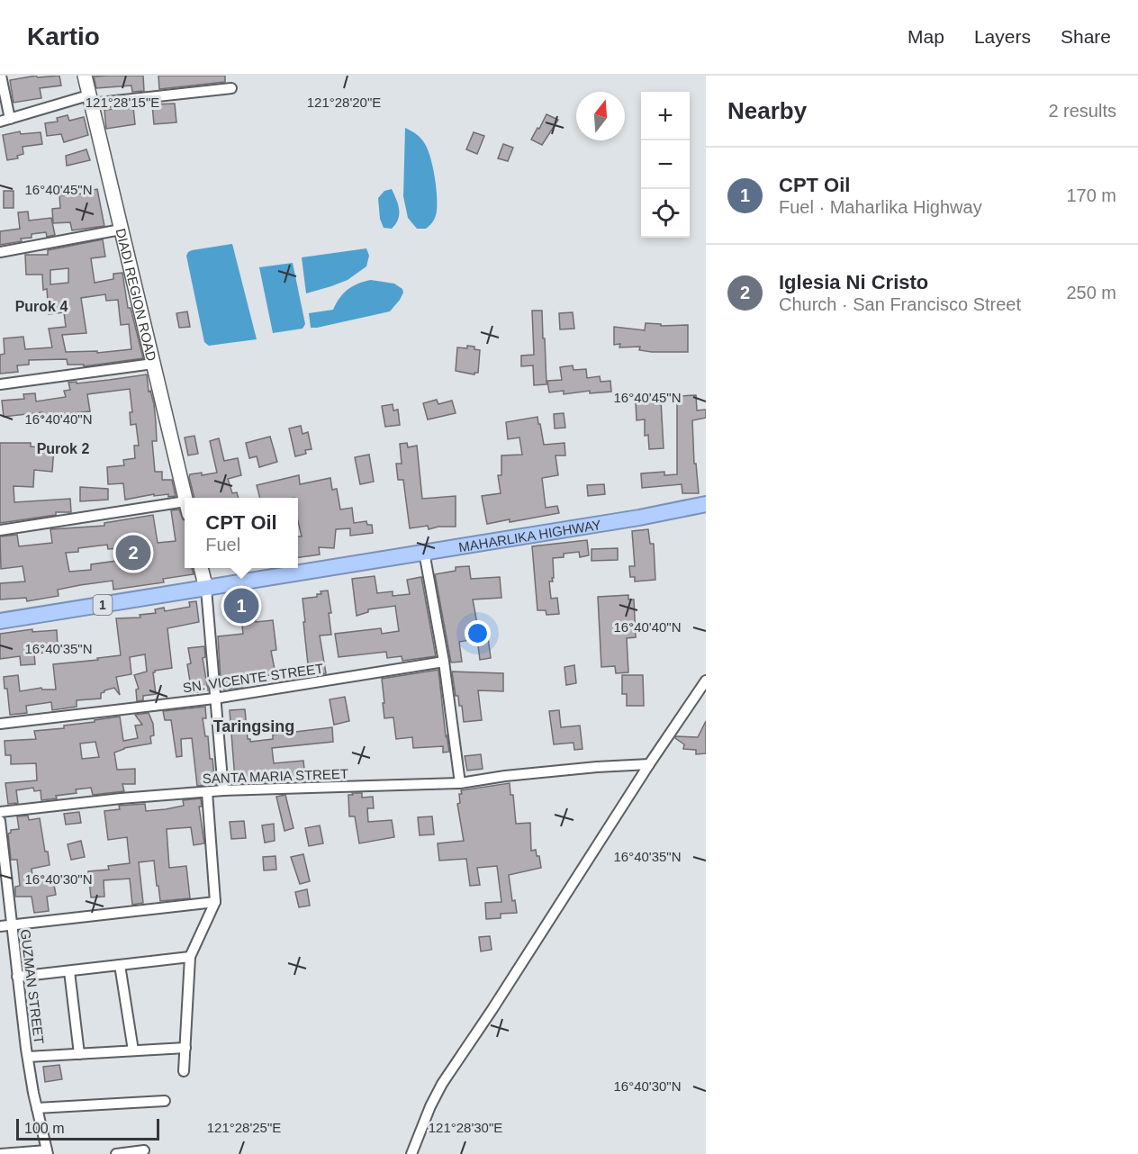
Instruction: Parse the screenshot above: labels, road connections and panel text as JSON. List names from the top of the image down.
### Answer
{
  "streets": {
    "highway": ["MAHARLIKA HIGHWAY", "1"],
    "main road": ["DIADI REGION ROAD"],
    "street": ["SN. VICENTE STREET", "SANTA MARIA STREET", "GUZMAN STREET"]
  },
  "districts": ["Purok 4", "Purok 2", "Taringsing"],
  "scale_bar": "100 m",
  "north": "top",
  "page": {
    "header": "Kartio",
    "nav": ["Map", "Layers", "Share"],
    "heading": ["Nearby", "2 results"],
    "map_buttons": ["+", "−"],
    "list": [
      {
        "mark": "1",
        "name": "CPT Oil",
        "note": "Fuel · Maharlika Highway",
        "value": "170 m"
      },
      {
        "mark": "2",
        "name": "Iglesia Ni Cristo",
        "note": "Church · San Francisco Street",
        "value": "250 m"
      }
    ],
    "popup": ["CPT Oil", "Fuel"],
    "pins": ["2", "1"],
    "scale": "100 m"
  },
  "coordinates": [
    "121°28'15\"E",
    "121°28'20\"E",
    "16°40'45\"N",
    "16°40'40\"N",
    "16°40'35\"N",
    "16°40'30\"N",
    "121°28'25\"E",
    "121°28'30\"E"
  ]
}
